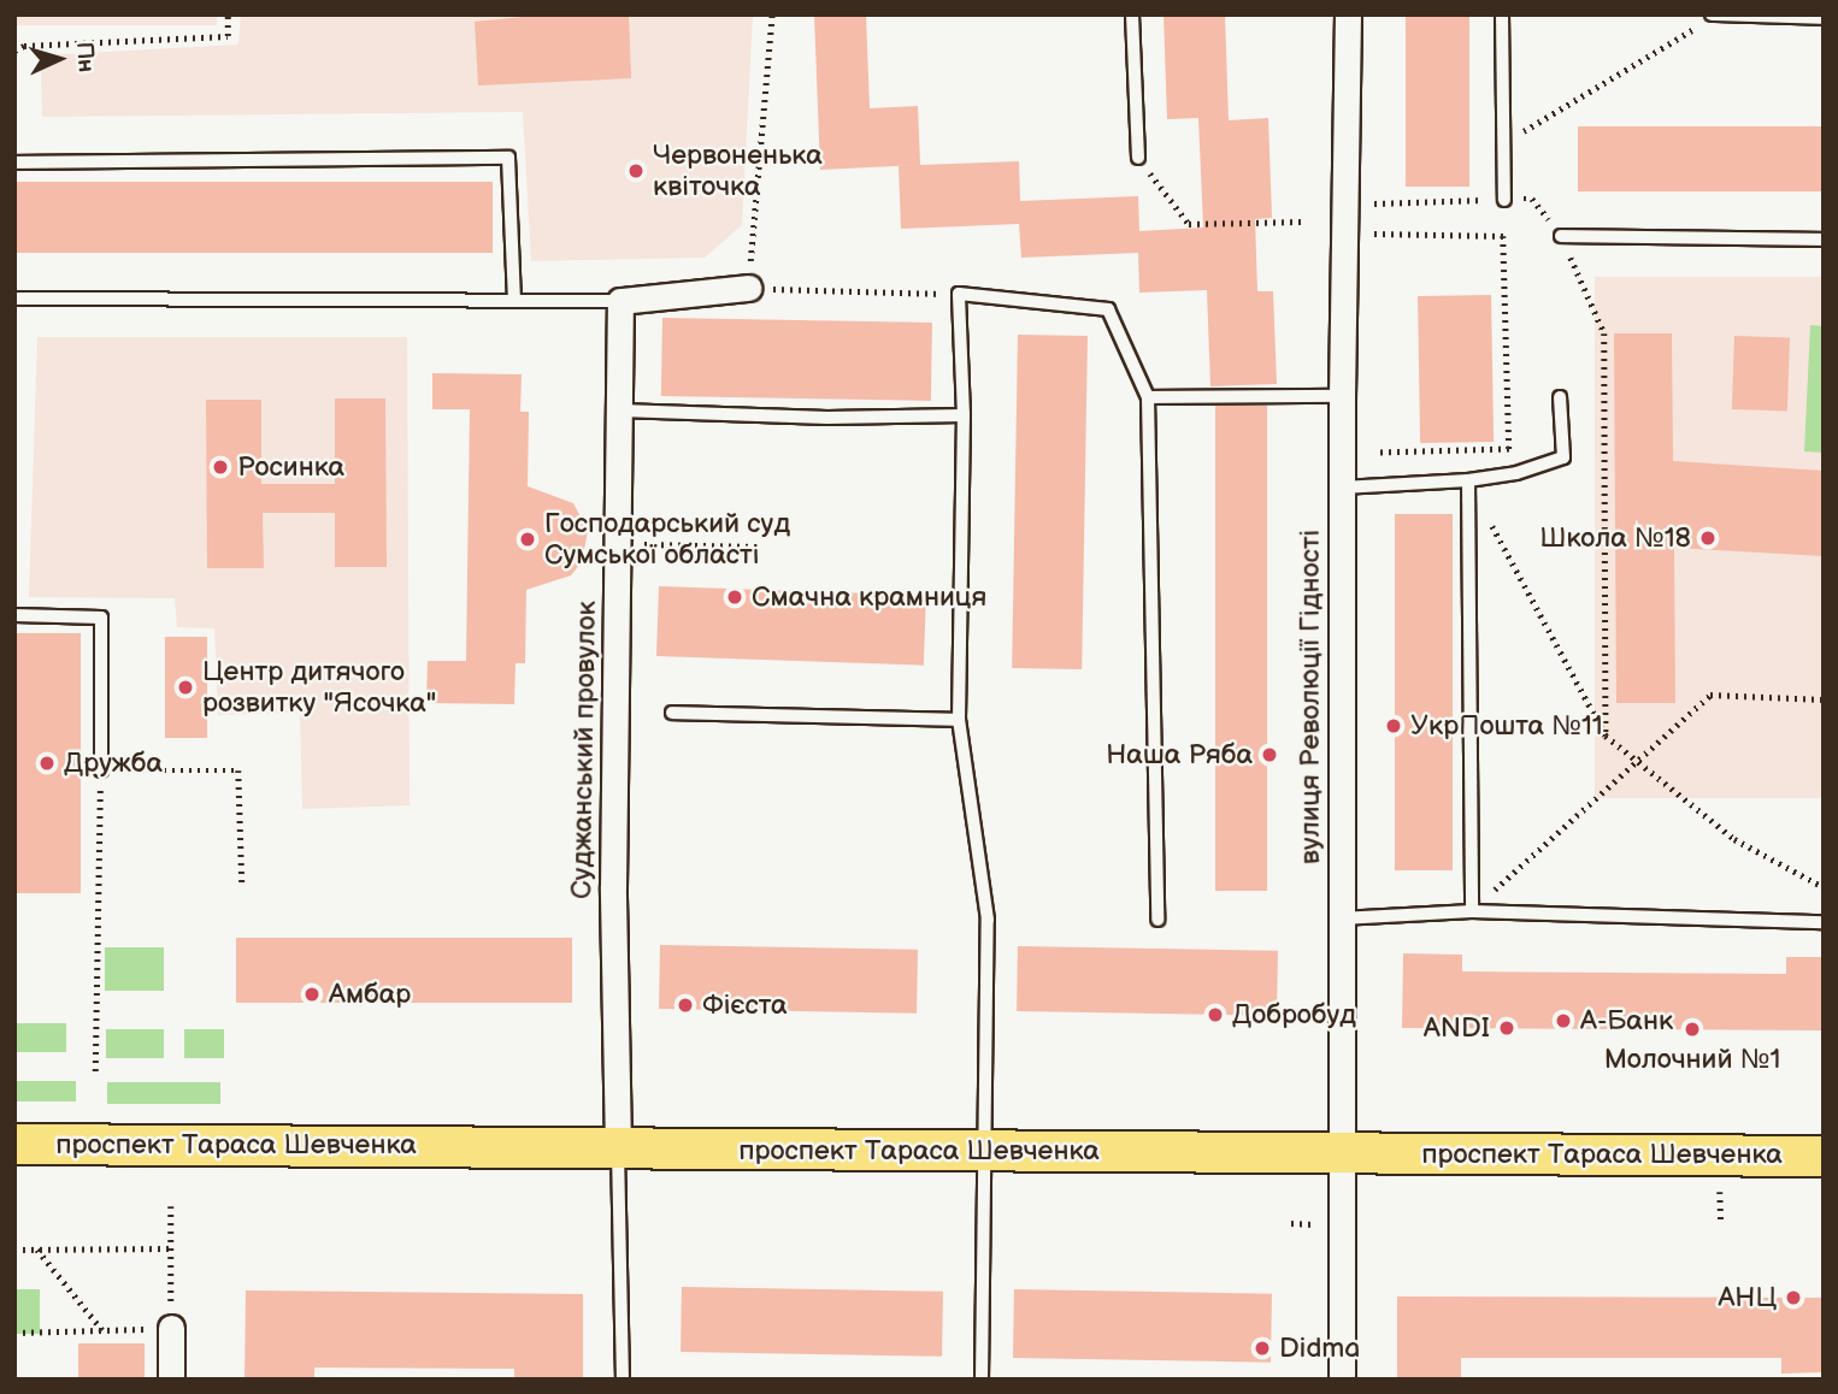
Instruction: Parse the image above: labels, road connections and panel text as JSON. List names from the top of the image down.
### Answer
{
  "streets": {
    "main road": ["проспект Тараса Шевченка"],
    "street": ["вулиця Революції Гідності", "Суджанський провулок"]
  },
  "crossings": [
    ["вулиця Революції Гідності", "проспект Тараса Шевченка"],
    ["Суджанський провулок", "проспект Тараса Шевченка"]
  ],
  "places": [
    "Червоненька квіточка",
    "Росинка",
    "Школа №18",
    "Господарський суд Сумської області",
    "Смачна крамниця",
    "Центр дитячого розвитку \"Ясочка\"",
    "УкрПошта №11",
    "Наша Ряба",
    "Дружба",
    "Амбар",
    "Фієста",
    "Добробуд",
    "А-Банк",
    "ANDI",
    "Молочний №1",
    "АНЦ",
    "Didma"
  ],
  "north": "right"
}
